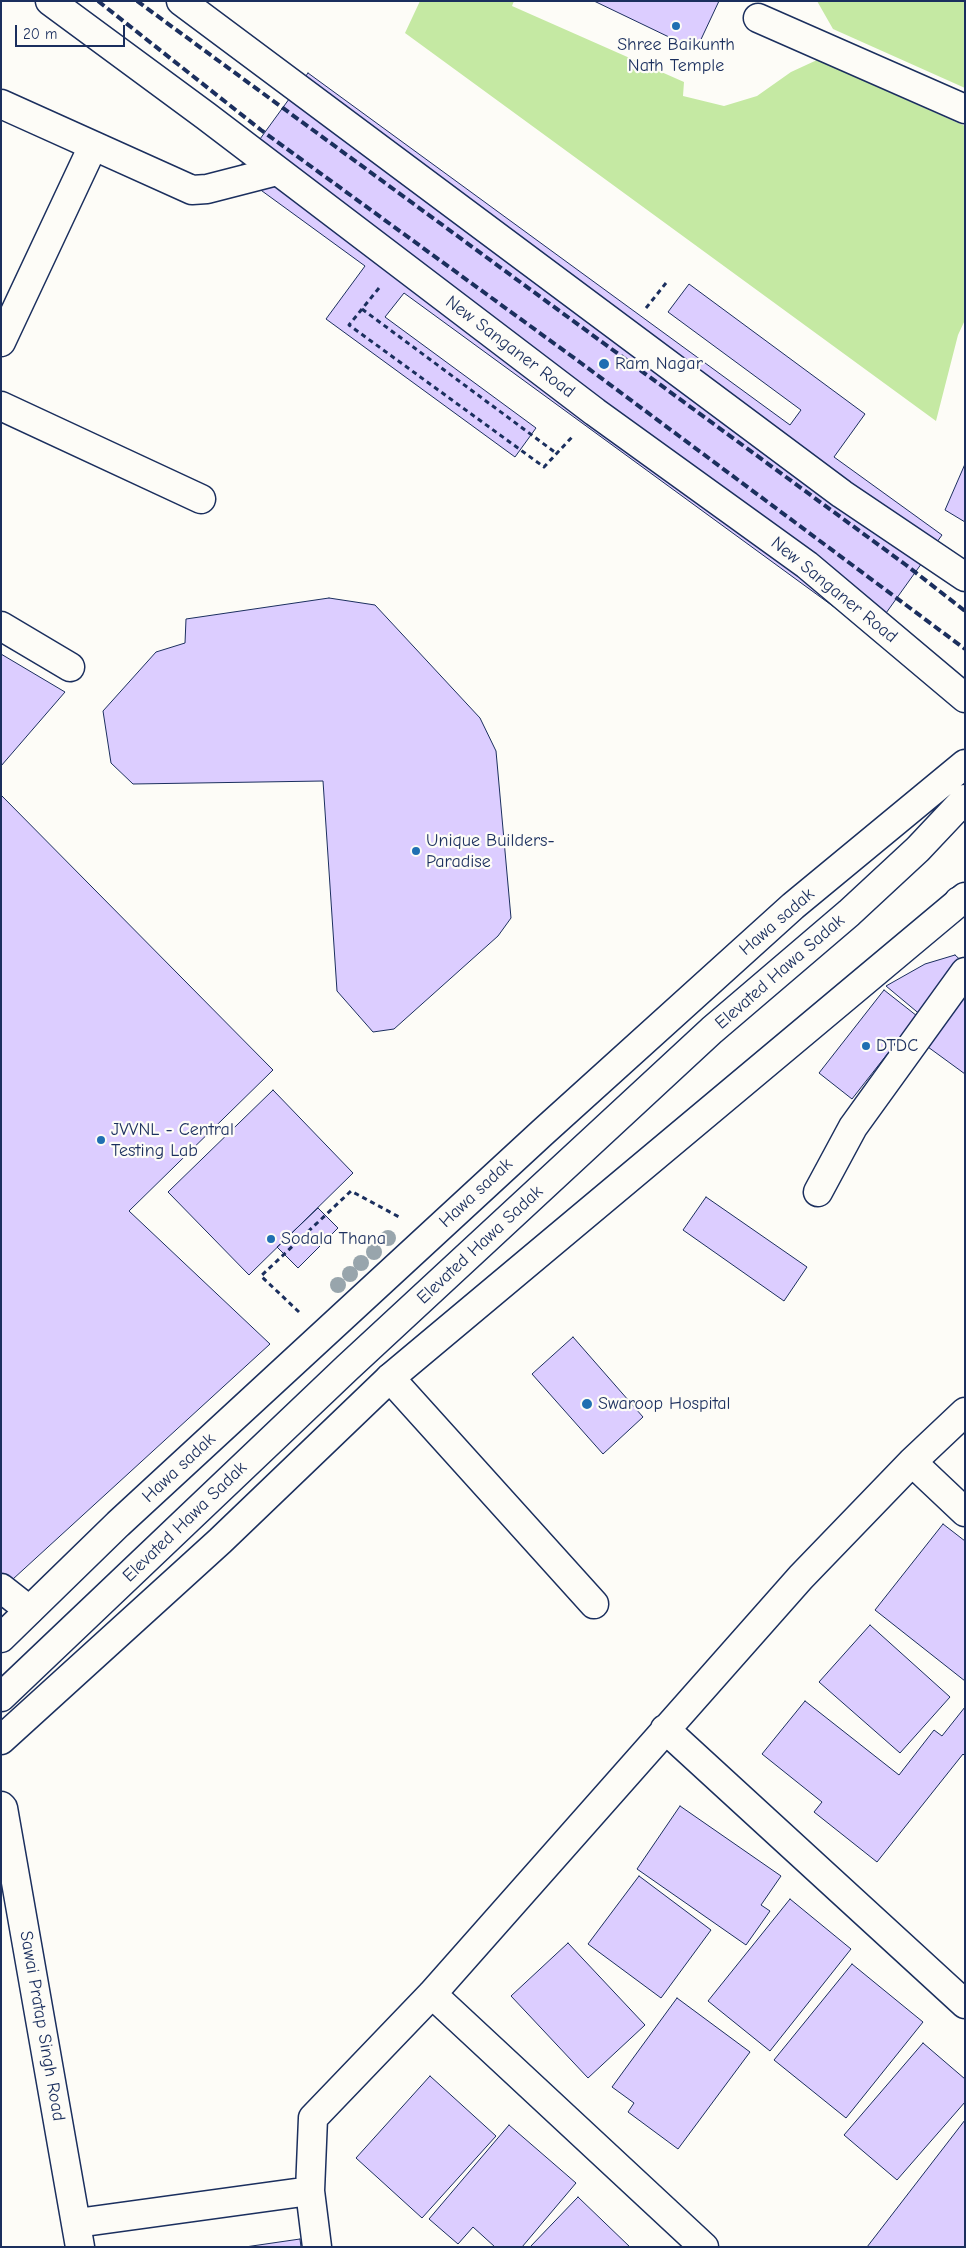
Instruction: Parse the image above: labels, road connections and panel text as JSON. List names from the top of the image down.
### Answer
{
  "streets": {
    "main road": [
      "New Sanganer Road",
      "Hawa sadak",
      "Elevated Hawa Sadak",
      "Sawai Pratap Singh Road"
    ]
  },
  "places": [
    "Shree Baikunth Nath Temple",
    "Ram Nagar",
    "Unique Builders- Paradise",
    "DTDC",
    "JVVNL - Central Testing Lab",
    "Sodala Thana",
    "Swaroop Hospital"
  ],
  "scale_bar": "20 m"
}
